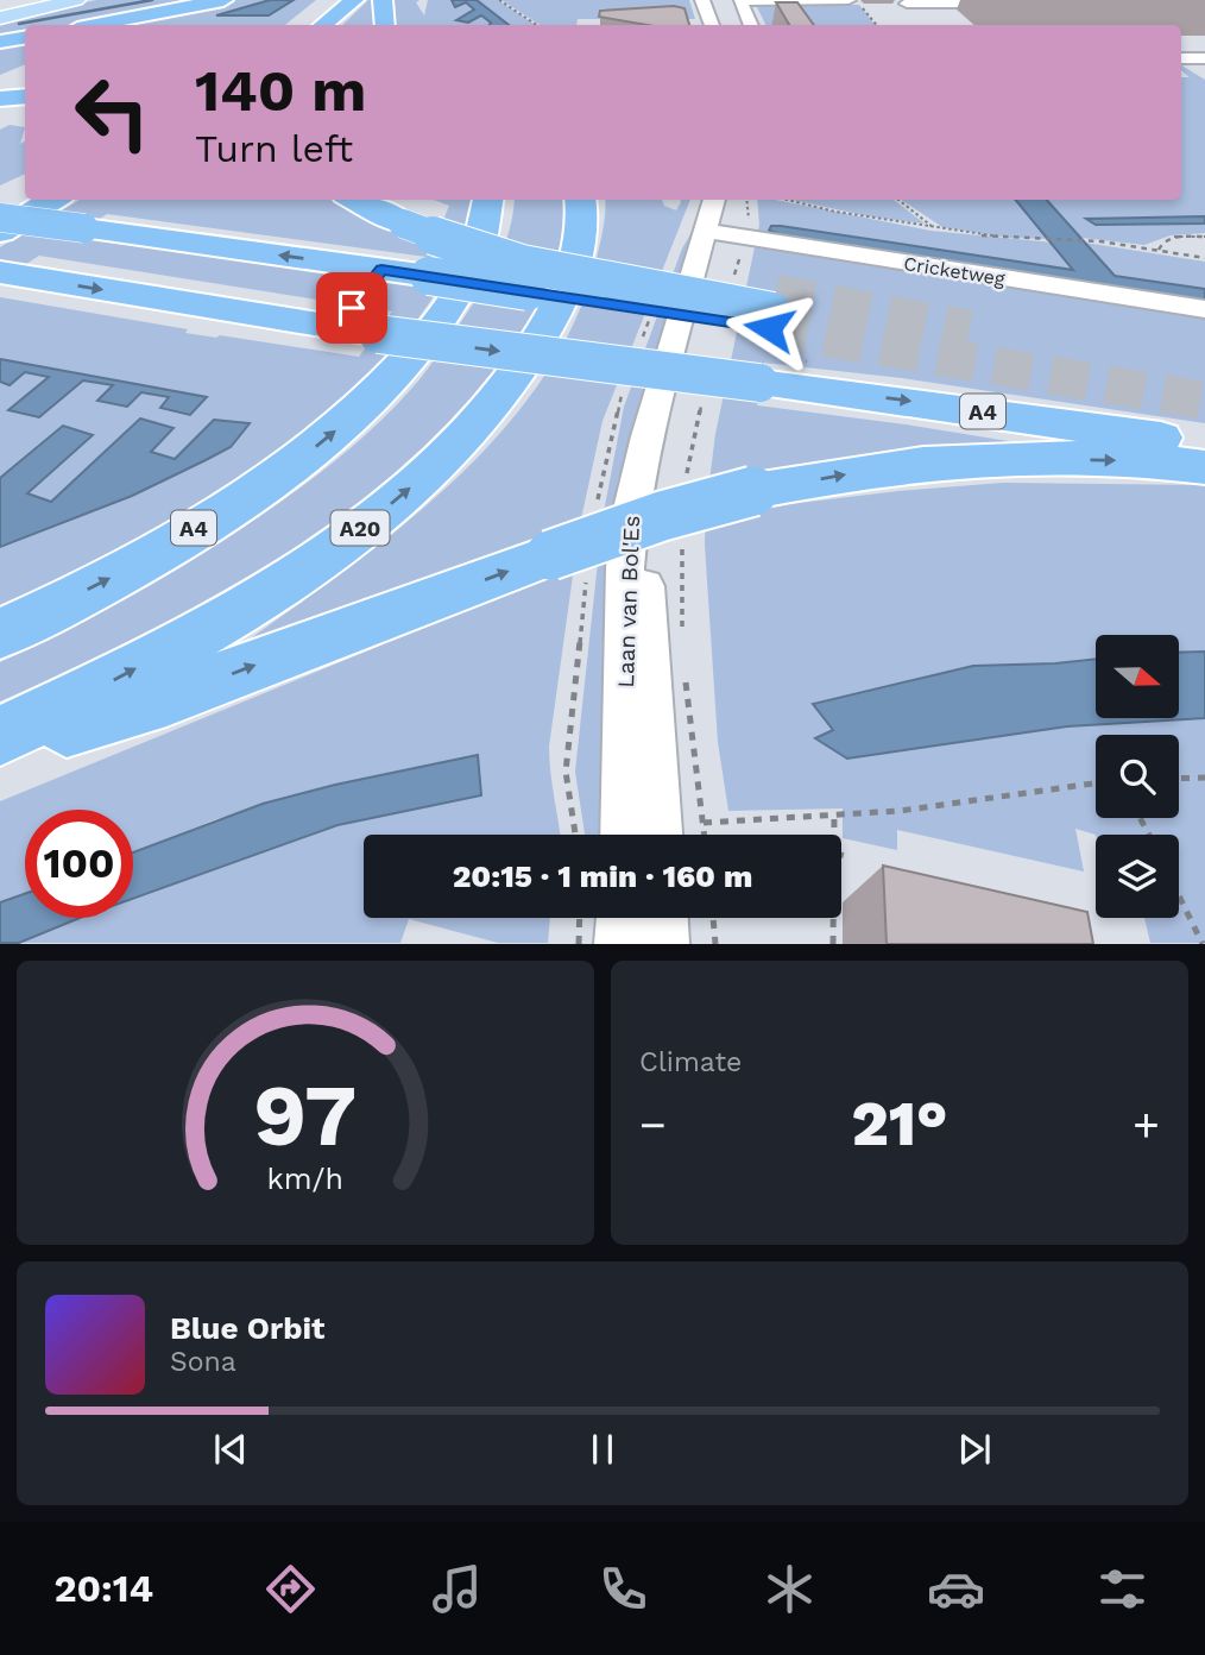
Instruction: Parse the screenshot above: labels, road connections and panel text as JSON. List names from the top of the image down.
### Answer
{
  "streets": {
    "highway": ["A4", "A20"],
    "street": ["Cricketweg", "Laan van Bol'Es"]
  },
  "crossings": [
    ["Cricketweg", "Laan van Bol'Es"]
  ],
  "north": "right",
  "page": {
    "turn": ["140 m", "Turn left"],
    "limit": "100",
    "trip": "20:15 · 1 min · 160 m",
    "tile": "Climate",
    "heat": ["−", "21°", "+"],
    "song": ["Blue Orbit", "Sona"],
    "tabs": "20:14",
    "gauge": ["97", "km/h"]
  }
}
